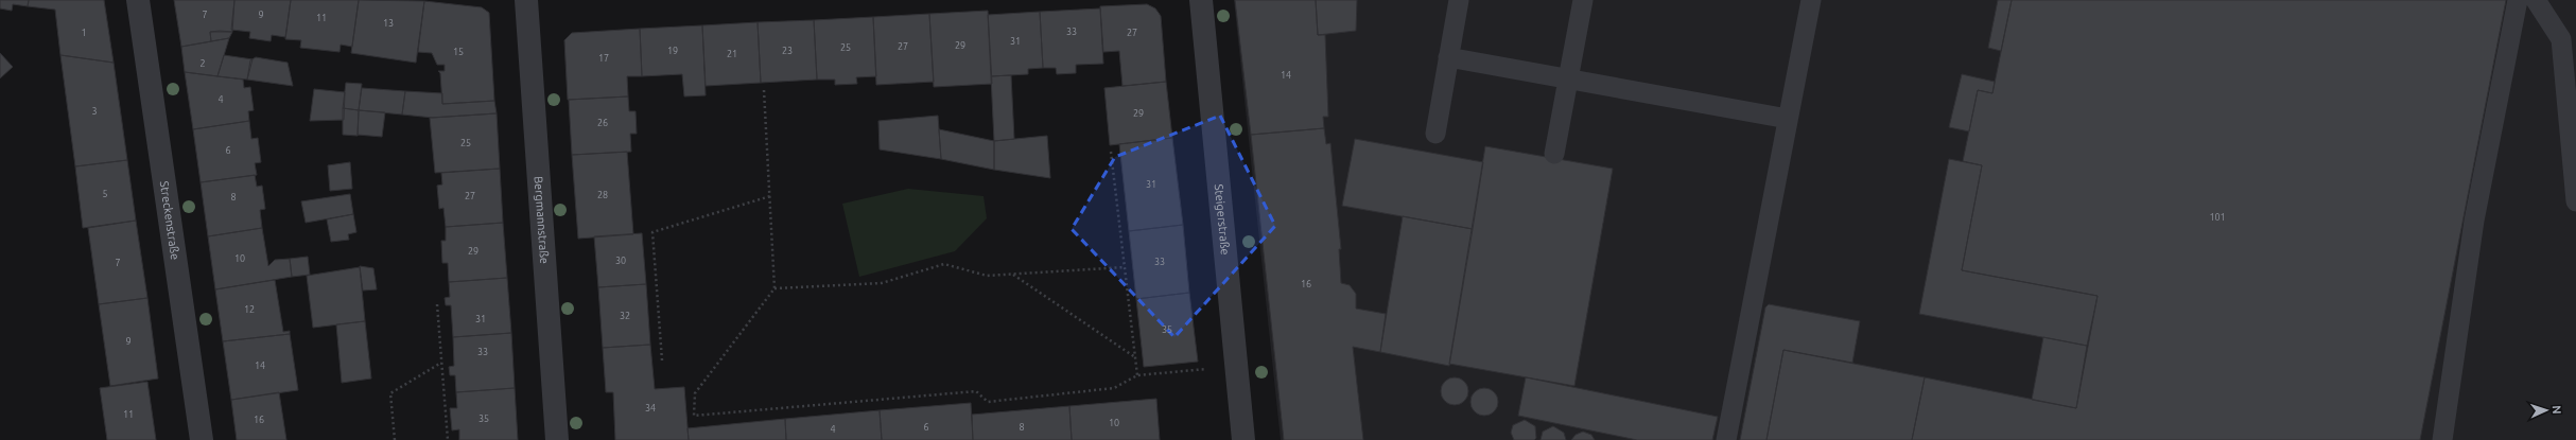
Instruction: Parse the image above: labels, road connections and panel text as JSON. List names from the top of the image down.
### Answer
{
  "streets": {
    "street": ["Streckenstraße", "Bergmannstraße", "Steigerstraße"]
  },
  "house_numbers": [
    "7",
    "9",
    "11",
    "13",
    "33",
    "1",
    "27",
    "31",
    "29",
    "27",
    "25",
    "19",
    "23",
    "15",
    "21",
    "17",
    "2",
    "14",
    "4",
    "3",
    "29",
    "26",
    "25",
    "6",
    "31",
    "5",
    "28",
    "27",
    "8",
    "101",
    "29",
    "10",
    "30",
    "33",
    "7",
    "16",
    "12",
    "32",
    "31",
    "35",
    "9",
    "33",
    "14",
    "34",
    "11",
    "35",
    "16",
    "10",
    "6",
    "8",
    "4"
  ],
  "north": "right"
}
